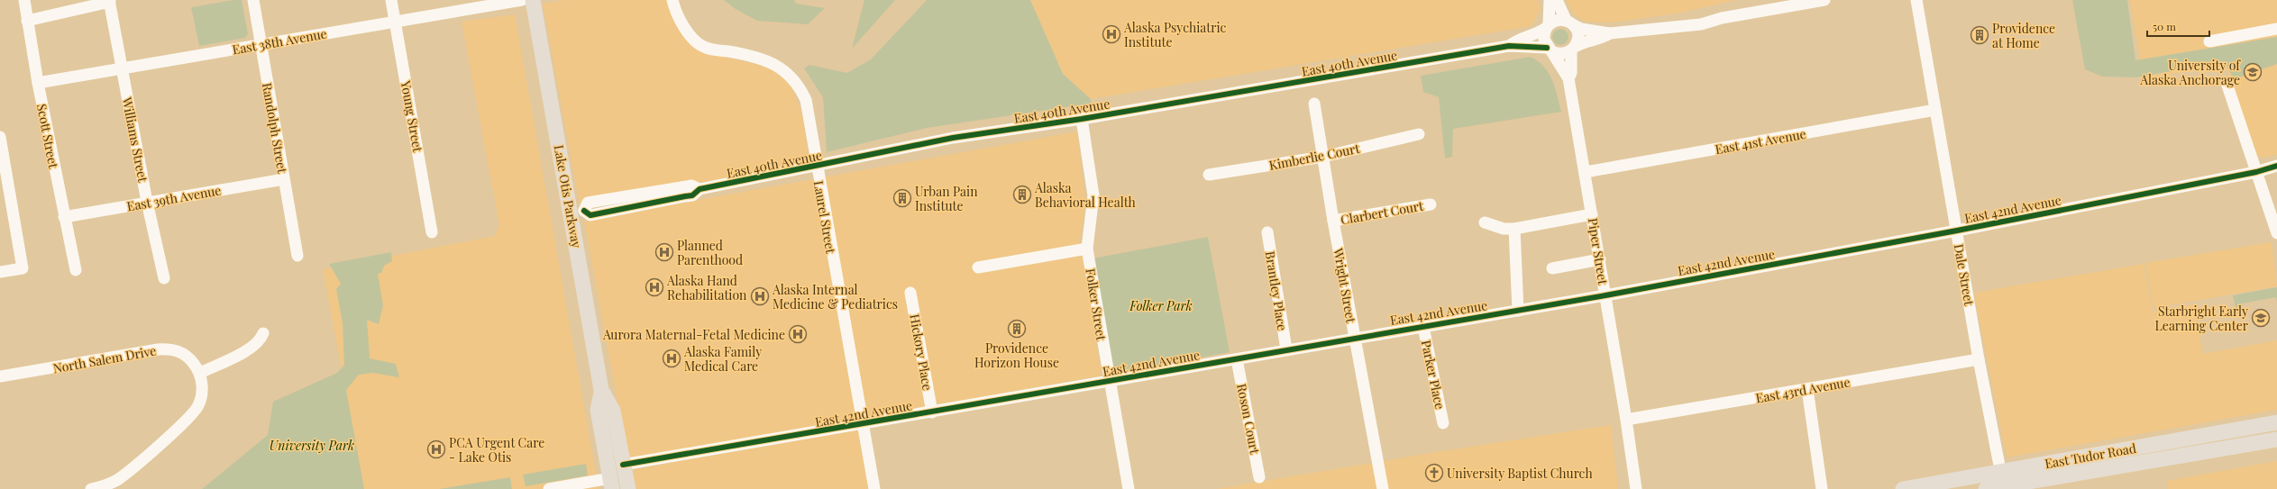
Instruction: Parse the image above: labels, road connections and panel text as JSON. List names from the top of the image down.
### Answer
{
  "streets": {
    "main road": ["Lake Otis Parkway", "East Tudor Road"],
    "street": [
      "East 38th Avenue",
      "East 40th Avenue",
      "Young Street",
      "Randolph Street",
      "Scott Street",
      "Williams Street",
      "East 41st Avenue",
      "Kimberlie Court",
      "East 39th Avenue",
      "East 42nd Avenue",
      "Clarbert Court",
      "Laurel Street",
      "Piper Street",
      "Dale Street",
      "Wright Street",
      "Brantley Place",
      "Folker Street",
      "Hickory Place",
      "North Salem Drive",
      "Parker Place",
      "East 43rd Avenue",
      "Roson Court"
    ]
  },
  "crossings": [
    ["East 38th Avenue", "Young Street"],
    ["East 38th Avenue", "Randolph Street"],
    ["East 38th Avenue", "Scott Street"],
    ["East 38th Avenue", "Williams Street"],
    ["East 40th Avenue", "Lake Otis Parkway"],
    ["East 40th Avenue", "Laurel Street"],
    ["East 40th Avenue", "Piper Street"],
    ["East 40th Avenue", "Folker Street"],
    ["Randolph Street", "East 39th Avenue"],
    ["Scott Street", "East 39th Avenue"],
    ["Williams Street", "East 39th Avenue"],
    ["East 41st Avenue", "Piper Street"],
    ["East 41st Avenue", "Dale Street"],
    ["Kimberlie Court", "Wright Street"],
    ["Lake Otis Parkway", "East 42nd Avenue"],
    ["East 42nd Avenue", "Laurel Street"],
    ["East 42nd Avenue", "Piper Street"],
    ["East 42nd Avenue", "Dale Street"],
    ["East 42nd Avenue", "Wright Street"],
    ["East 42nd Avenue", "Brantley Place"],
    ["East 42nd Avenue", "Folker Street"],
    ["East 42nd Avenue", "Hickory Place"],
    ["East 42nd Avenue", "Parker Place"],
    ["East 42nd Avenue", "Roson Court"],
    ["Clarbert Court", "Wright Street"],
    ["Piper Street", "East 43rd Avenue"],
    ["Dale Street", "East 43rd Avenue"],
    ["Dale Street", "East Tudor Road"]
  ],
  "parks": ["Folker Park", "University Park"],
  "places": {
    "hospital": [
      "Alaska Psychiatric Institute",
      "Planned Parenthood",
      "Alaska Hand Rehabilitation",
      "Alaska Internal Medicine & Pediatrics",
      "Aurora Maternal-Fetal Medicine",
      "Alaska Family Medical Care",
      "PCA Urgent Care - Lake Otis"
    ],
    "building": [
      "Providence at Home",
      "Alaska Behavioral Health",
      "Urban Pain Institute",
      "Providence Horizon House"
    ],
    "school or university": ["University of Alaska Anchorage", "Starbright Early Learning Center"],
    "church": ["University Baptist Church"]
  },
  "scale_bar": "50 m"
}
